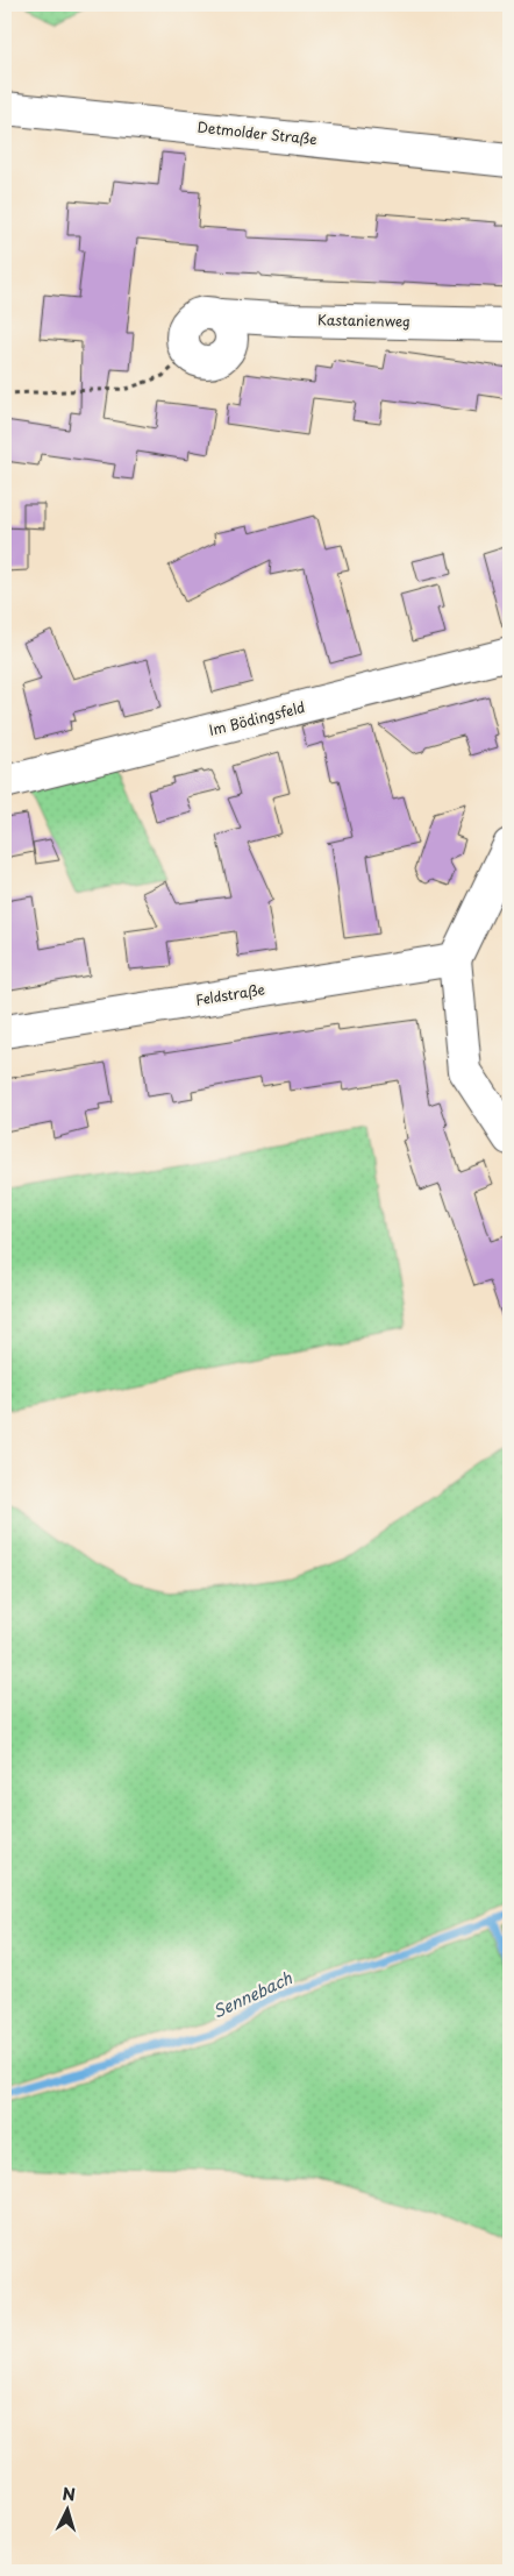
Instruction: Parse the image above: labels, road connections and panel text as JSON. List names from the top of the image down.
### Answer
{
  "streets": {
    "street": [
      "Detmolder Straße",
      "Kastanienweg",
      "Im Bödingsfeld",
      "Feldstraße"
    ]
  },
  "water": ["Sennebach"],
  "north": "top"
}
